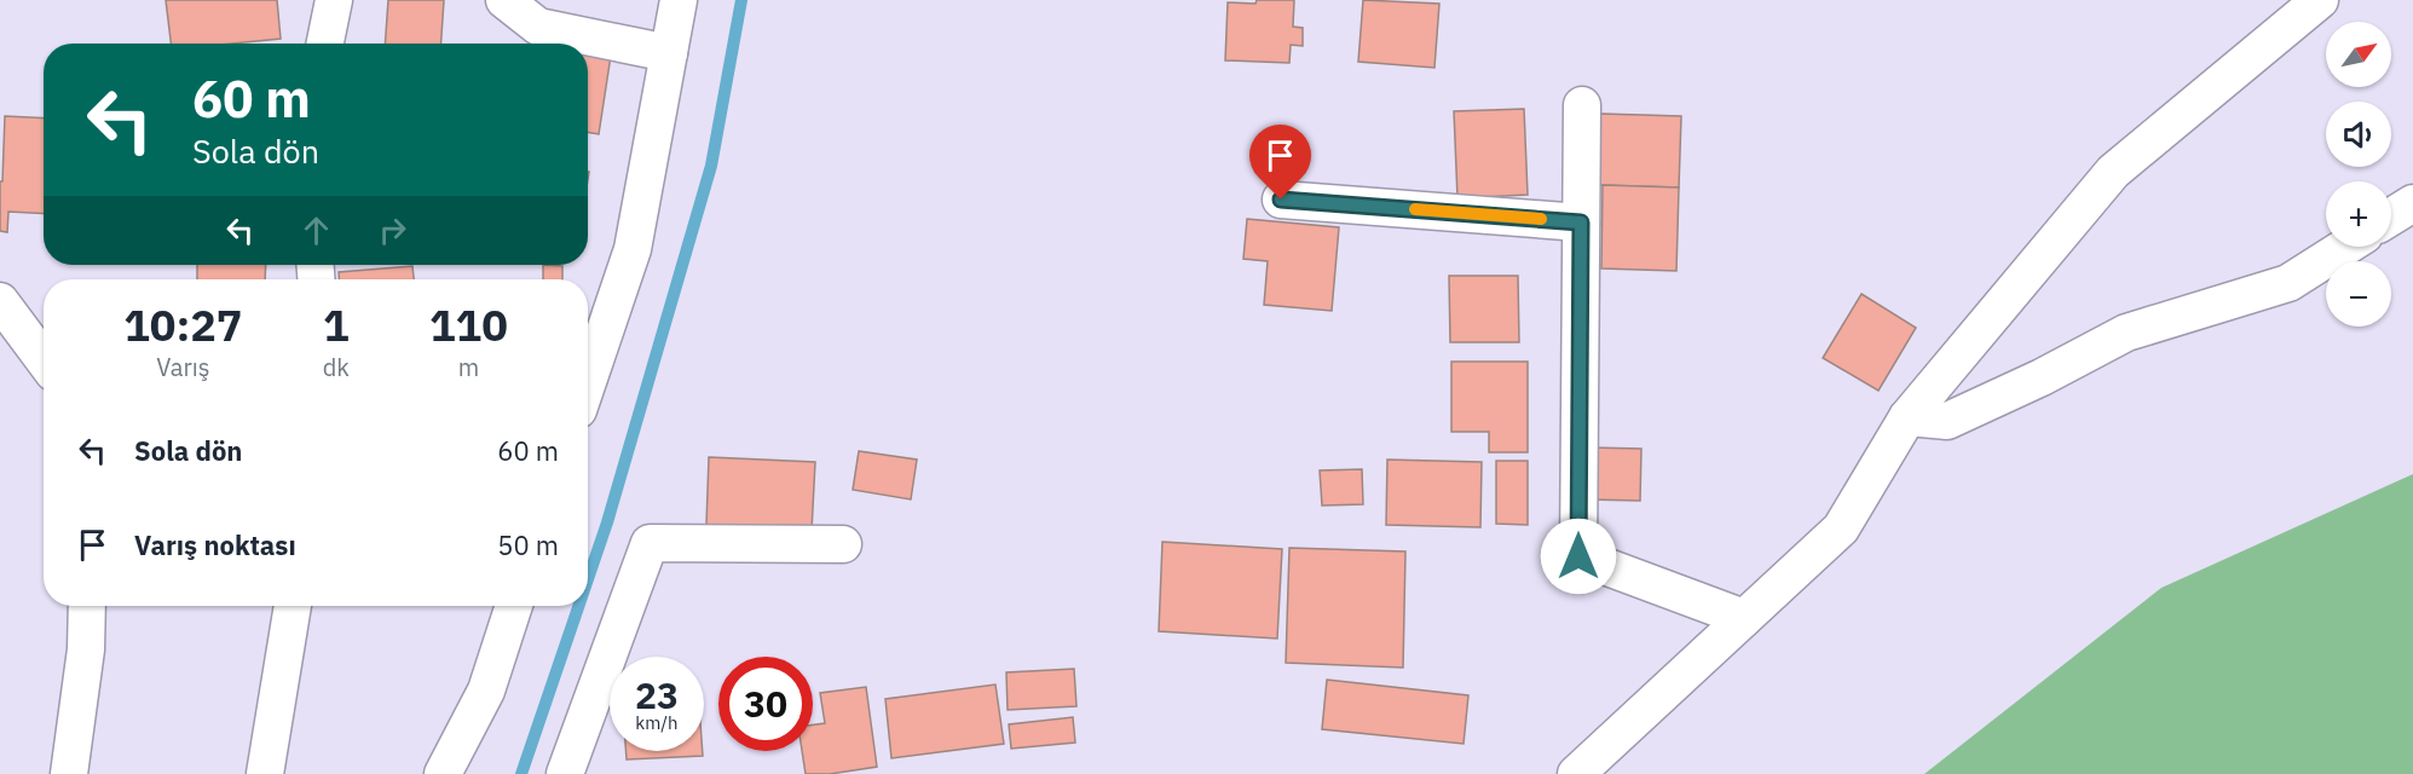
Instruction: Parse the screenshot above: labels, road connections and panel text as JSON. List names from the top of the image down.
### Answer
{
  "north": "top right",
  "page": {
    "map_buttons": ["+", "−"],
    "turn": ["60 m", "Sola dön"],
    "eta": [
      "10:27",
      "Varış",
      "1",
      "dk",
      "110",
      "m"
    ],
    "list": [
      {
        "name": "Sola dön",
        "value": "60 m"
      },
      {
        "name": "Varış noktası",
        "value": "50 m"
      }
    ],
    "speed": "23 km/h",
    "limit": "30"
  }
}
